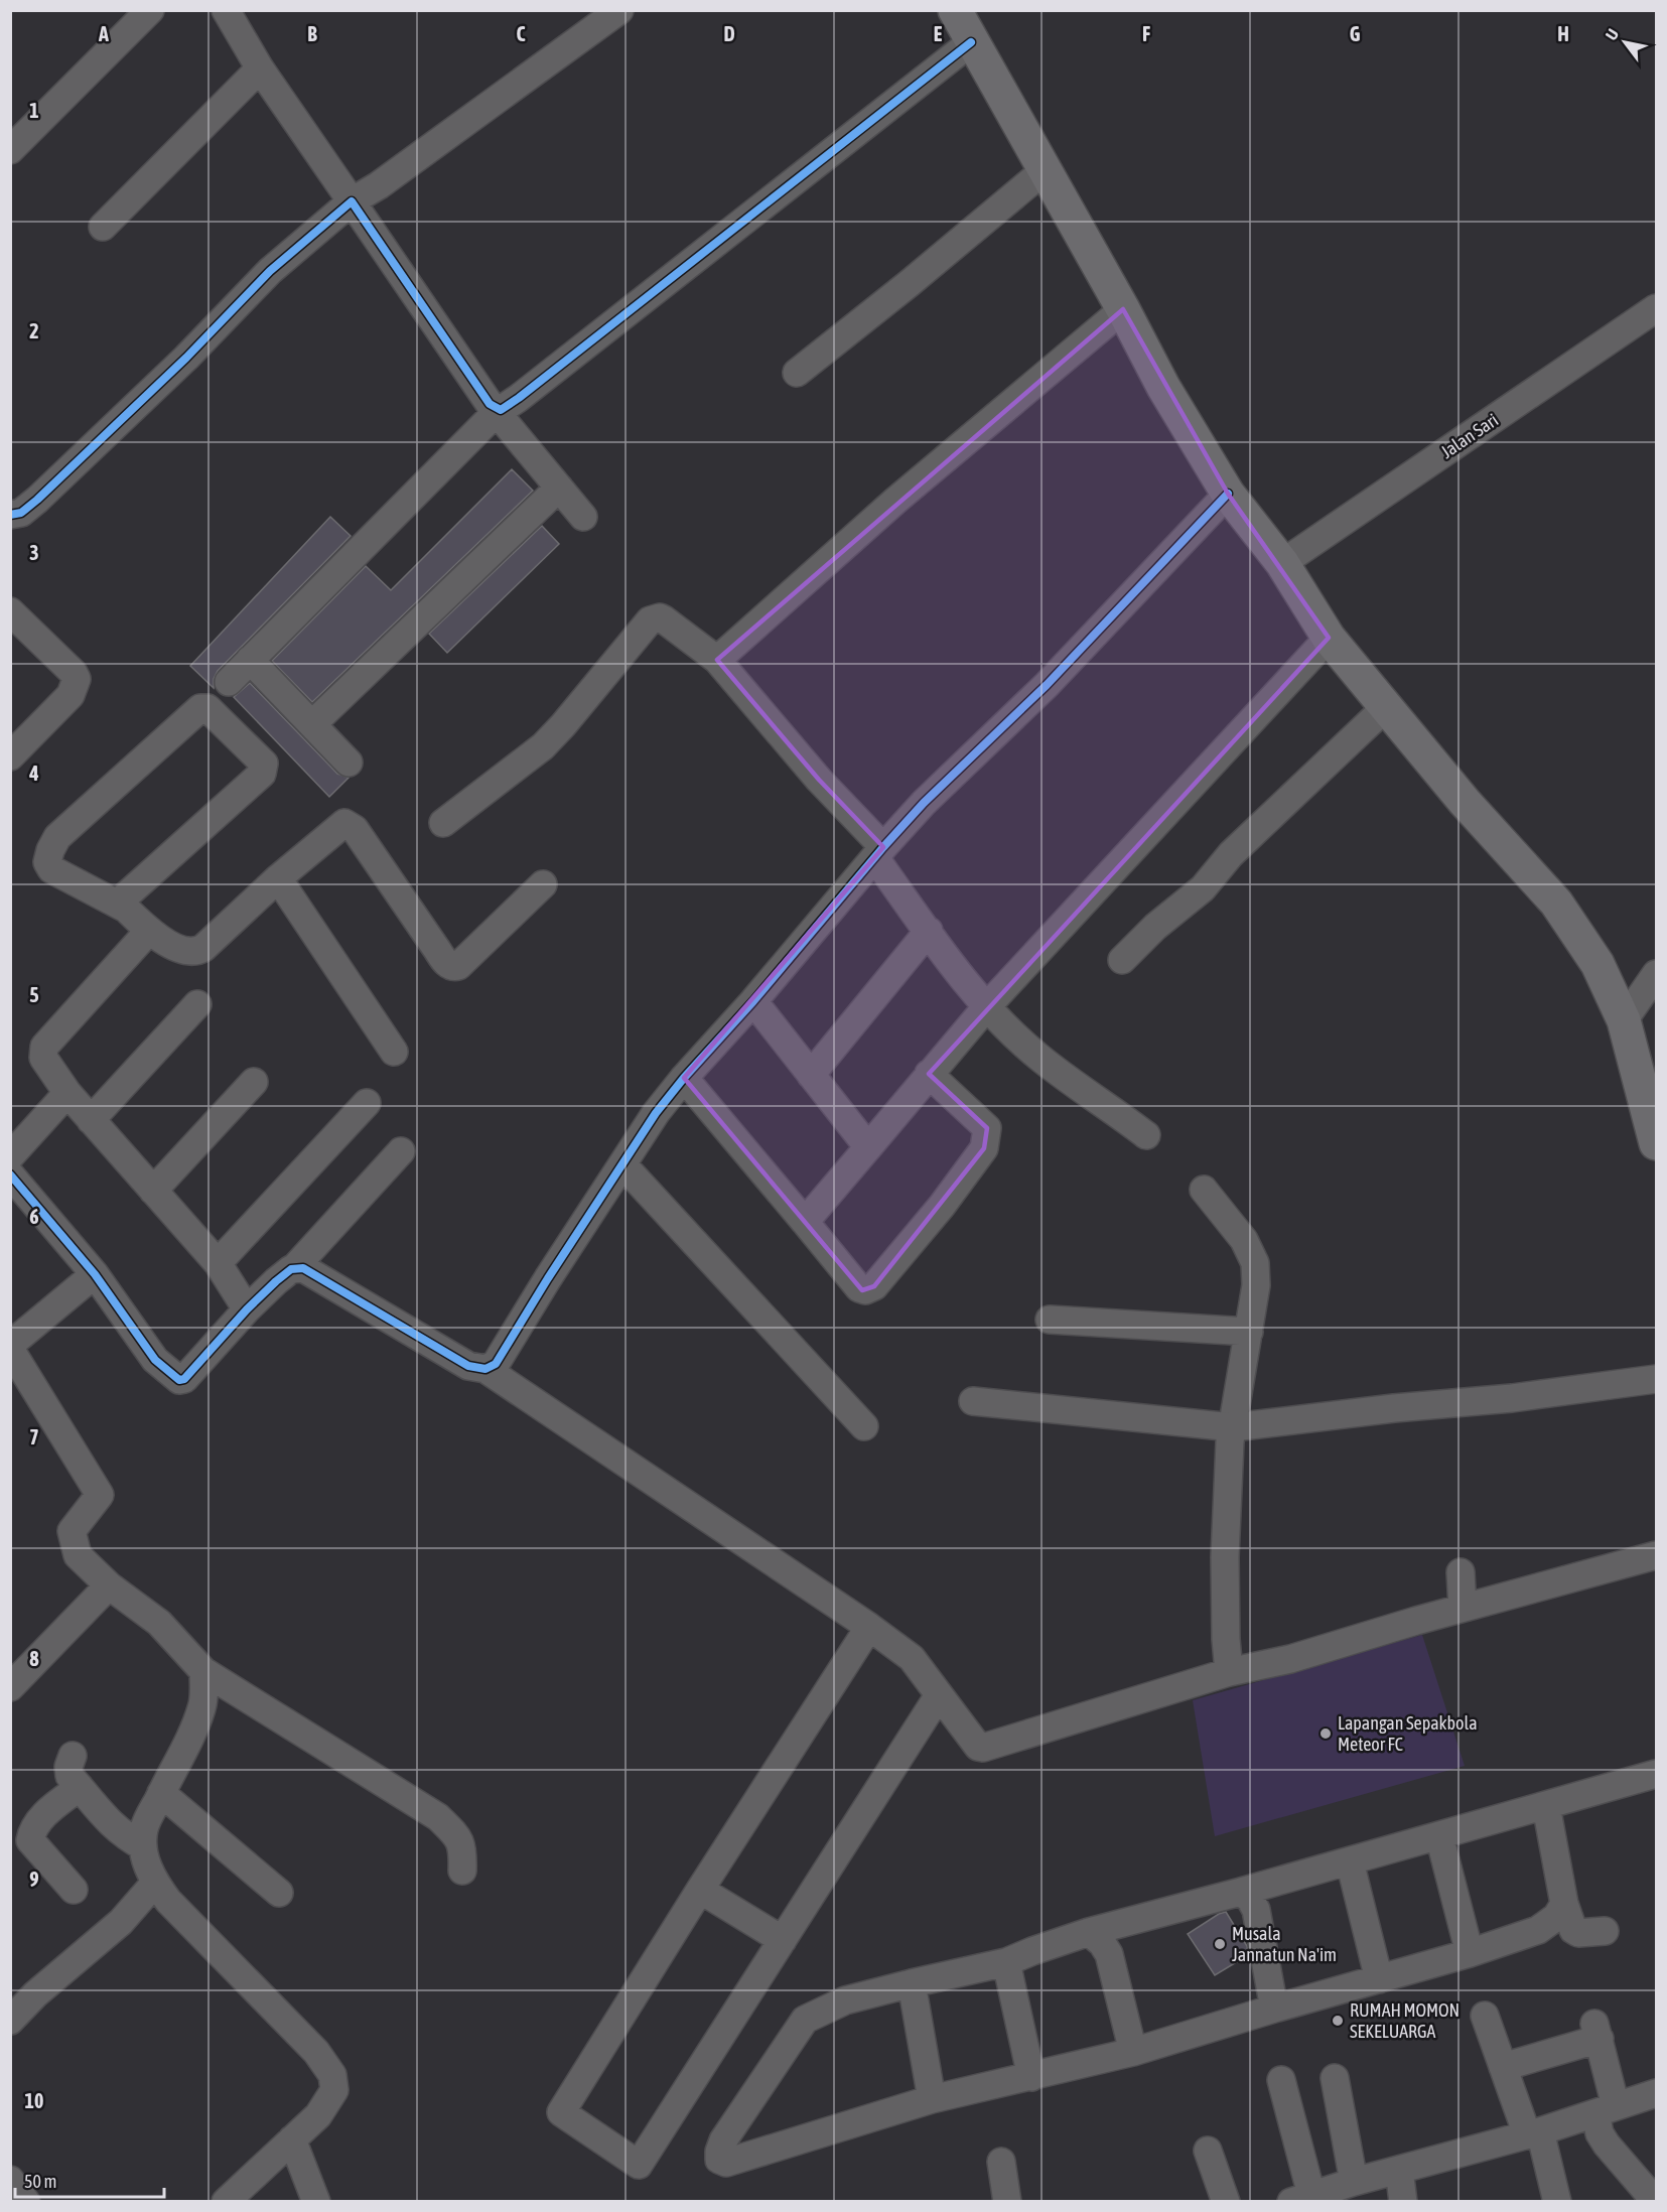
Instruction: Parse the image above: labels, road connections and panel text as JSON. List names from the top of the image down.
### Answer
{
  "streets": {
    "street": ["Jalan Sari"]
  },
  "places": ["Lapangan Sepakbola Meteor FC", "Musala Jannatun Na'im", "RUMAH MOMON SEKELUARGA"],
  "scale_bar": "50 m",
  "north": "top left",
  "grid": {
    "columns": [
      "A",
      "B",
      "C",
      "D",
      "E",
      "F",
      "G",
      "H"
    ],
    "rows": [
      "1",
      "2",
      "3",
      "4",
      "5",
      "6",
      "7",
      "8",
      "9",
      "10"
    ]
  }
}
